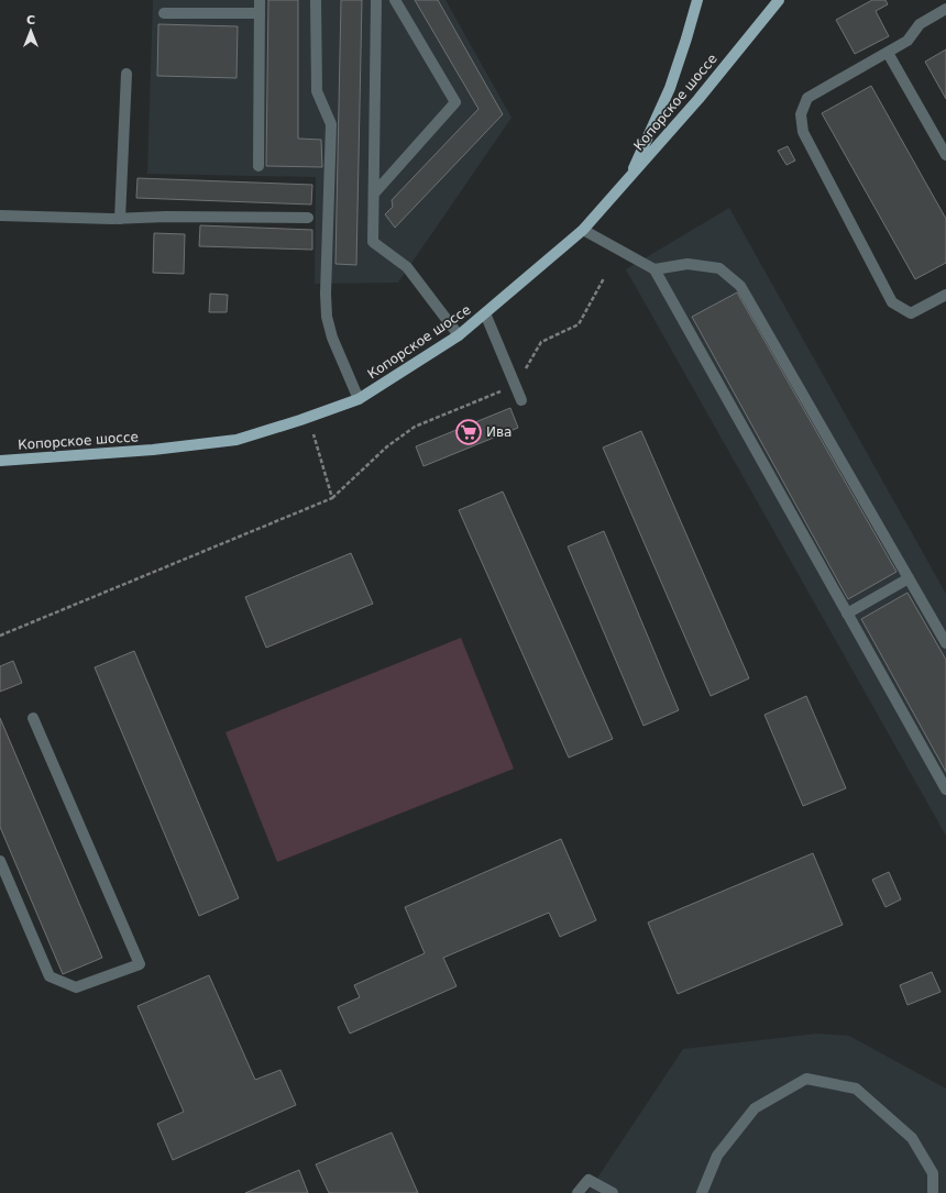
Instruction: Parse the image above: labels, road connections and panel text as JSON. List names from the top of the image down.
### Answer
{
  "streets": {
    "main road": ["Копорское шоссе"]
  },
  "places": {
    "supermarket": ["Ива"]
  },
  "north": "top"
}
